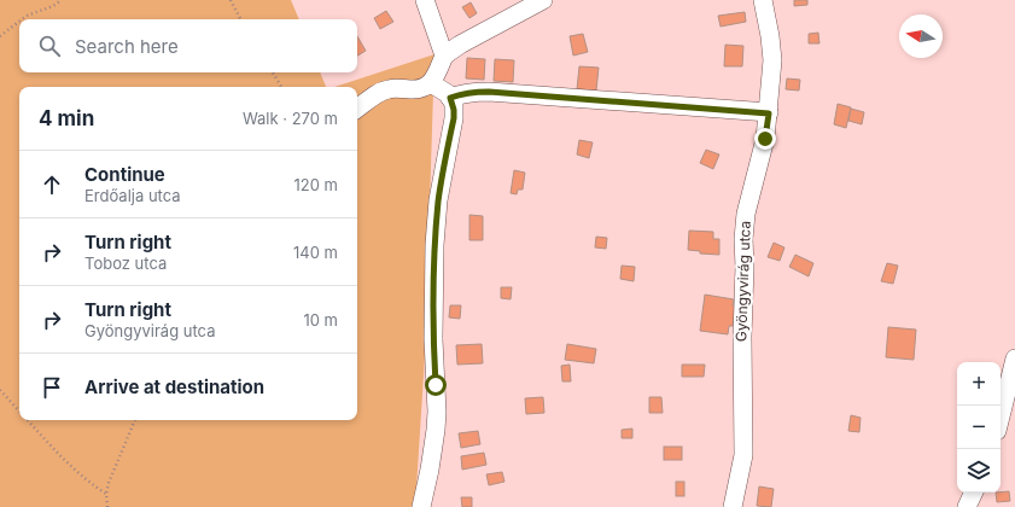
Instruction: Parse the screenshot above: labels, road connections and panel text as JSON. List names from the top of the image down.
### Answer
{
  "streets": {
    "street": ["Gyöngyvirág utca"]
  },
  "north": "left",
  "page": {
    "search": "Search here",
    "heading": ["4 min", "Walk · 270 m"],
    "list": [
      ["Continue", "Erdőalja utca", "120 m"],
      ["Turn right", "Toboz utca", "140 m"],
      ["Turn right", "Gyöngyvirág utca", "10 m"],
      "Arrive at destination"
    ],
    "map_buttons": ["+", "−"]
  }
}
